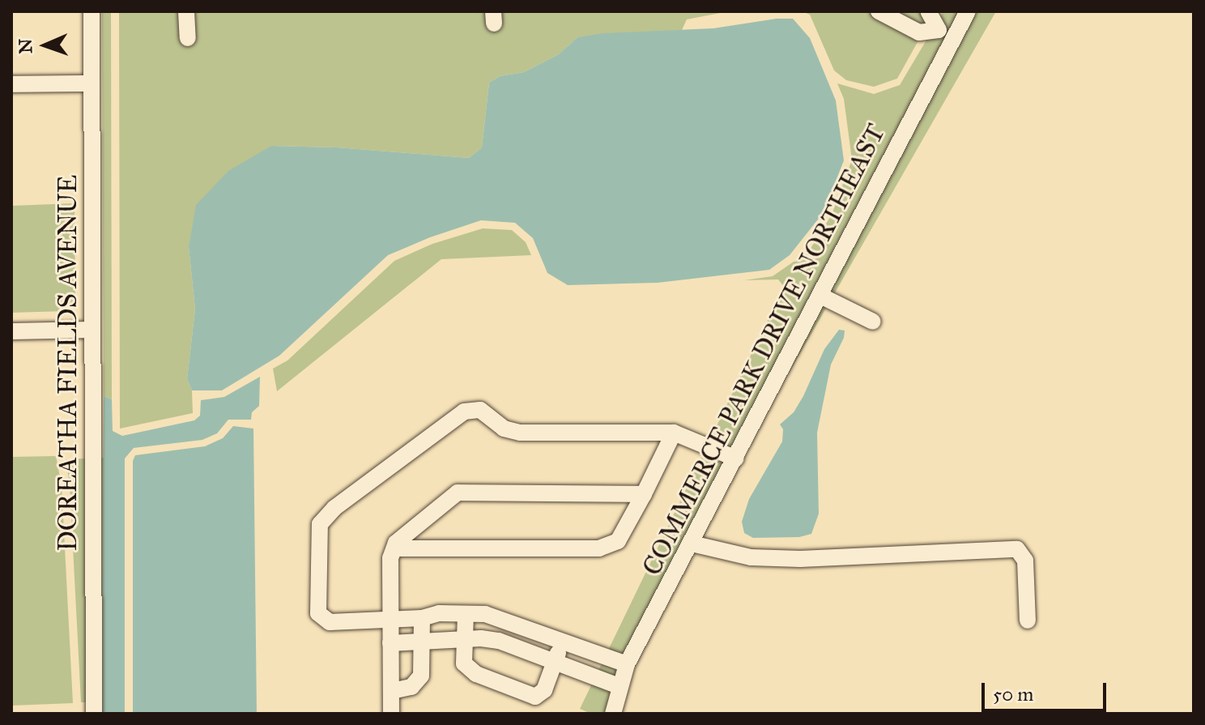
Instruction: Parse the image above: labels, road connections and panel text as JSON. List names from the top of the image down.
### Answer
{
  "streets": {
    "street": ["COMMERCE PARK DRIVE NORTHEAST", "DOREATHA FIELDS AVENUE"]
  },
  "scale_bar": "50 m",
  "north": "left"
}
